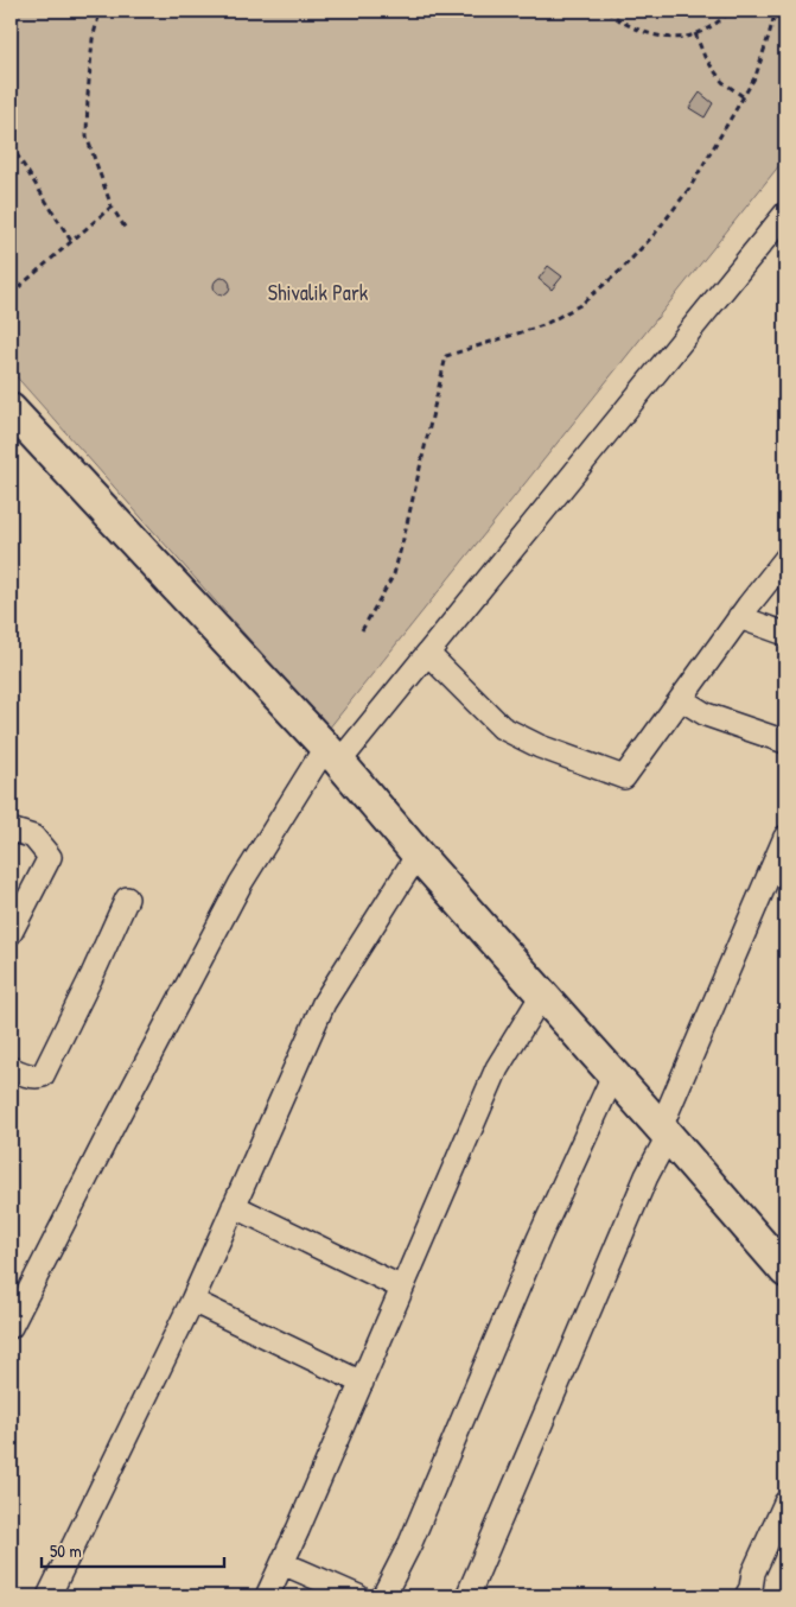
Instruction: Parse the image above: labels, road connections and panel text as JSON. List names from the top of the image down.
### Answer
{
  "parks": ["Shivalik Park"],
  "scale_bar": "50 m"
}
